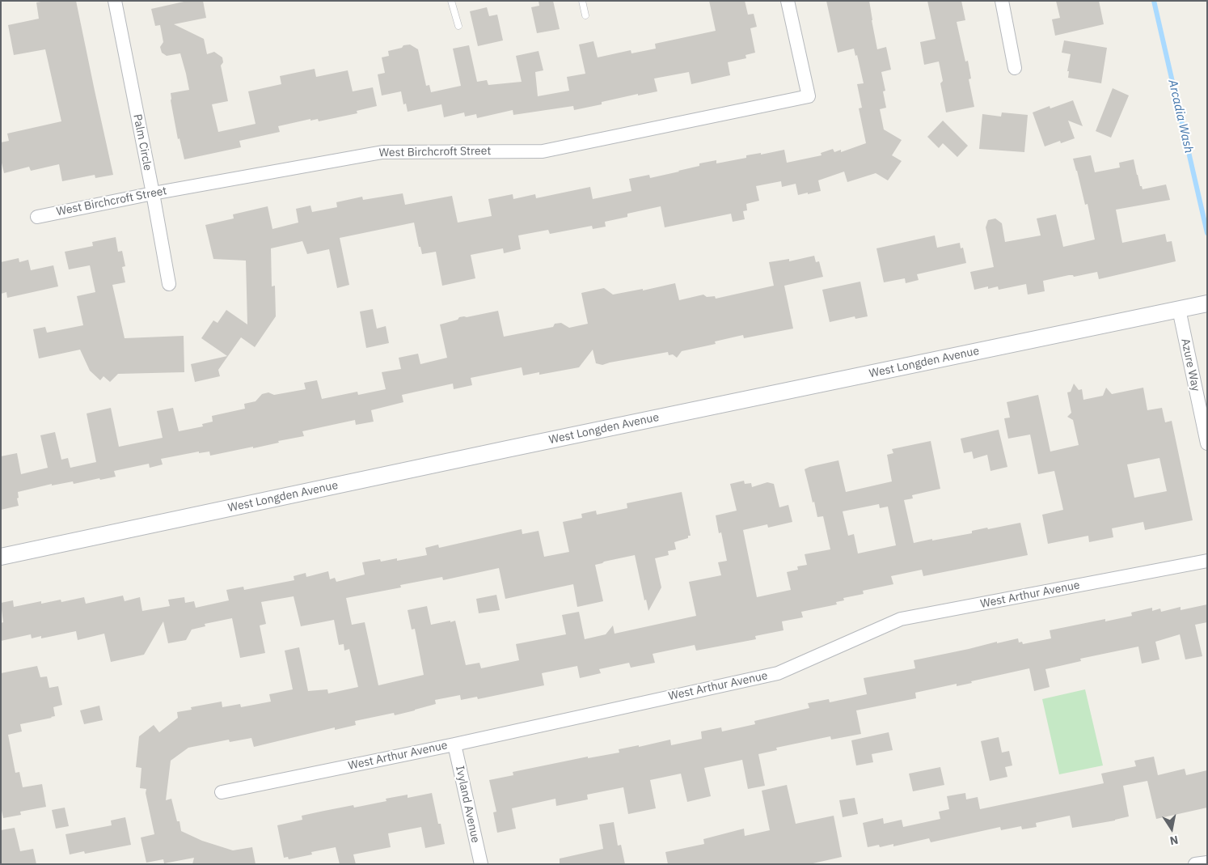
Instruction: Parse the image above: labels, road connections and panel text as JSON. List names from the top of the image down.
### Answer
{
  "streets": {
    "street": [
      "Palm Circle",
      "West Birchcroft Street",
      "West Longden Avenue",
      "Azure Way",
      "West Arthur Avenue",
      "Ivyland Avenue"
    ]
  },
  "crossings": [
    ["Palm Circle", "West Birchcroft Street"],
    ["West Longden Avenue", "Azure Way"],
    ["West Arthur Avenue", "Ivyland Avenue"]
  ],
  "water": ["Arcadia Wash"],
  "north": "bottom"
}
